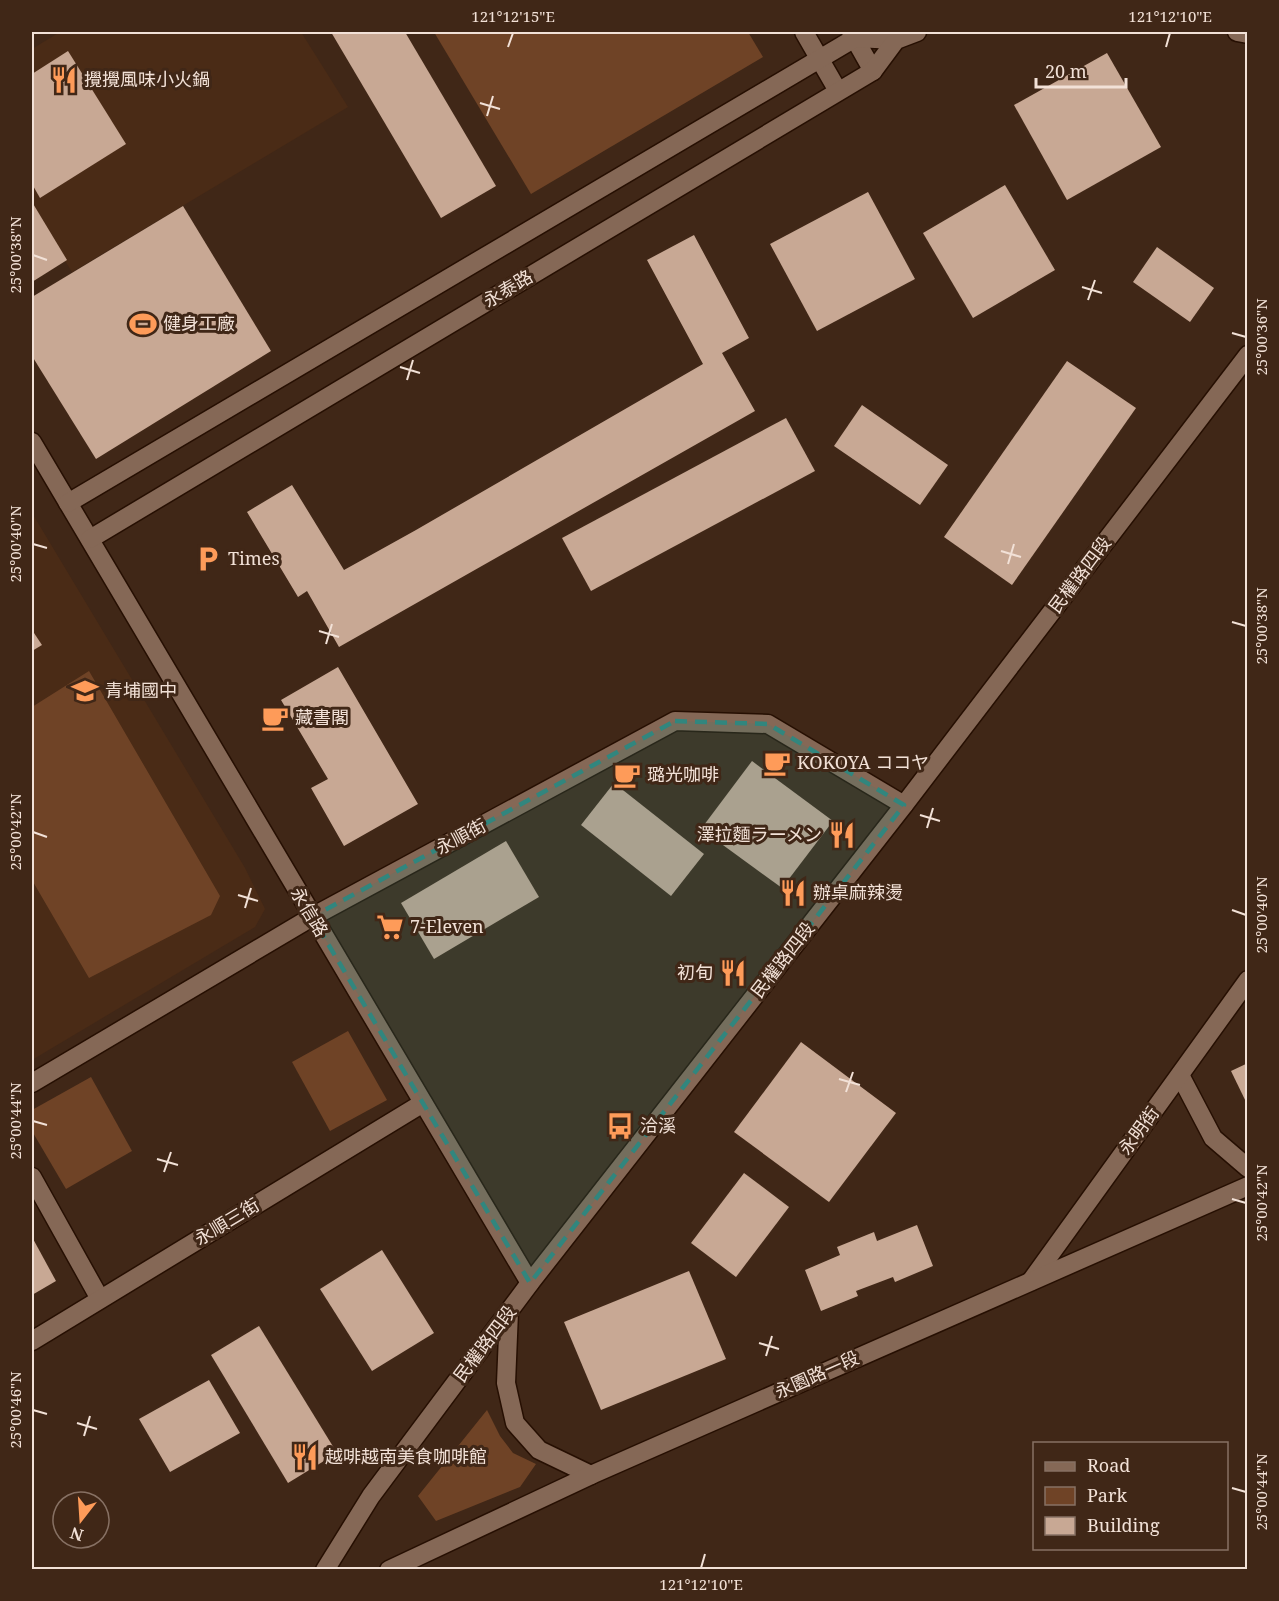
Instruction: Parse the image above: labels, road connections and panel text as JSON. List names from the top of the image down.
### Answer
{
  "streets": {
    "street": [
      "永泰路",
      "民權路四段",
      "永順街",
      "永信路",
      "永明街",
      "永順三街",
      "永園路一段"
    ]
  },
  "crossings": [
    ["永泰路", "永信路"],
    ["民權路四段", "永順街"],
    ["民權路四段", "永信路"],
    ["永順街", "永信路"],
    ["永信路", "永順三街"],
    ["永明街", "永園路一段"]
  ],
  "places": {
    "restaurant": [
      "攪攪風味小火鍋",
      "澤拉麵ラーメン",
      "辦桌麻辣燙",
      "初旬",
      "越啡越南美食咖啡館"
    ],
    "sports": ["健身工廠"],
    "parking": ["Times"],
    "school or university": ["青埔國中"],
    "cafe": ["藏書閣", "KOKOYA ココヤ", "璐光咖啡"],
    "supermarket": ["7-Eleven"],
    "bus stop": ["洽溪"]
  },
  "legend": ["Road", "Park", "Building"],
  "scale_bar": "20 m",
  "north": "bottom",
  "coordinates": [
    "121°12'15\"E",
    "121°12'10\"E",
    "25°00'38\"N",
    "25°00'36\"N",
    "25°00'40\"N",
    "25°00'42\"N",
    "25°00'44\"N",
    "25°00'46\"N"
  ]
}
